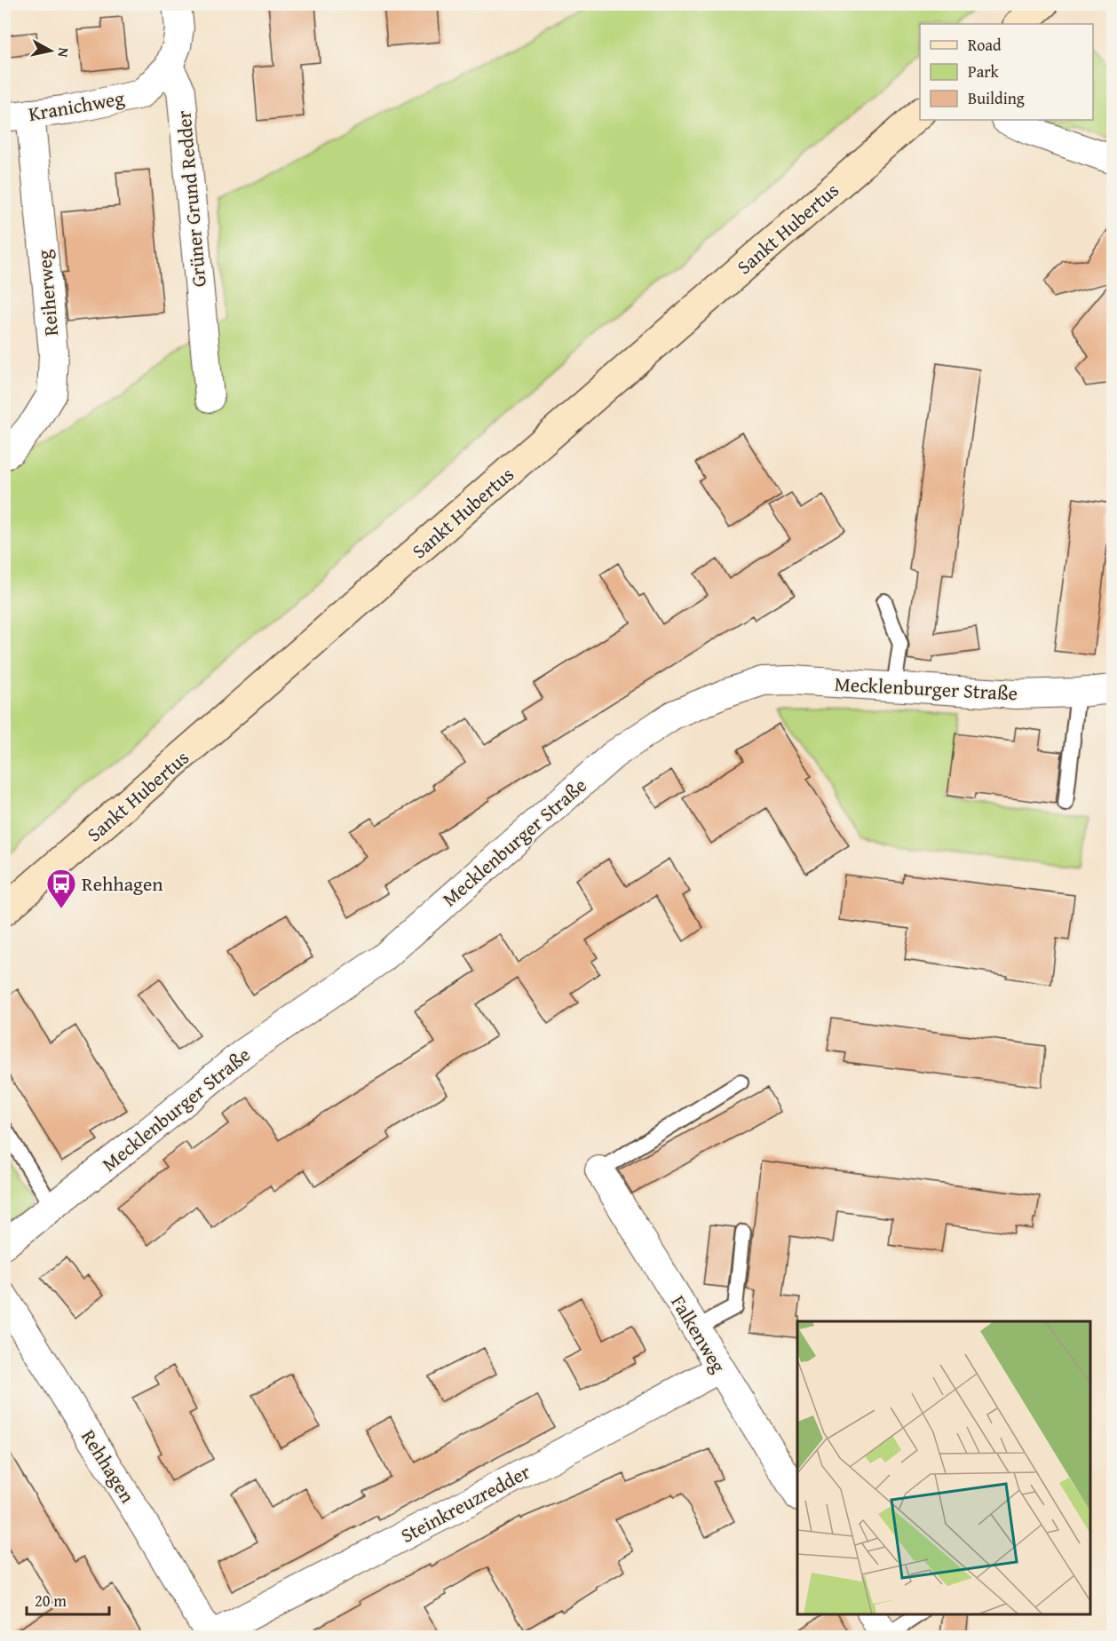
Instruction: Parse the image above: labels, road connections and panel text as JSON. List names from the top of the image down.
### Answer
{
  "streets": {
    "main road": ["Sankt Hubertus"],
    "street": [
      "Kranichweg",
      "Grüner Grund Redder",
      "Reiherweg",
      "Mecklenburger Straße",
      "Falkenweg",
      "Rehhagen",
      "Steinkreuzredder"
    ]
  },
  "crossings": [
    ["Kranichweg", "Grüner Grund Redder"],
    ["Kranichweg", "Reiherweg"],
    ["Falkenweg", "Steinkreuzredder"],
    ["Rehhagen", "Steinkreuzredder"]
  ],
  "places": {
    "bus stop": ["Rehhagen"]
  },
  "legend": ["Road", "Park", "Building"],
  "scale_bar": "20 m",
  "north": "right"
}
